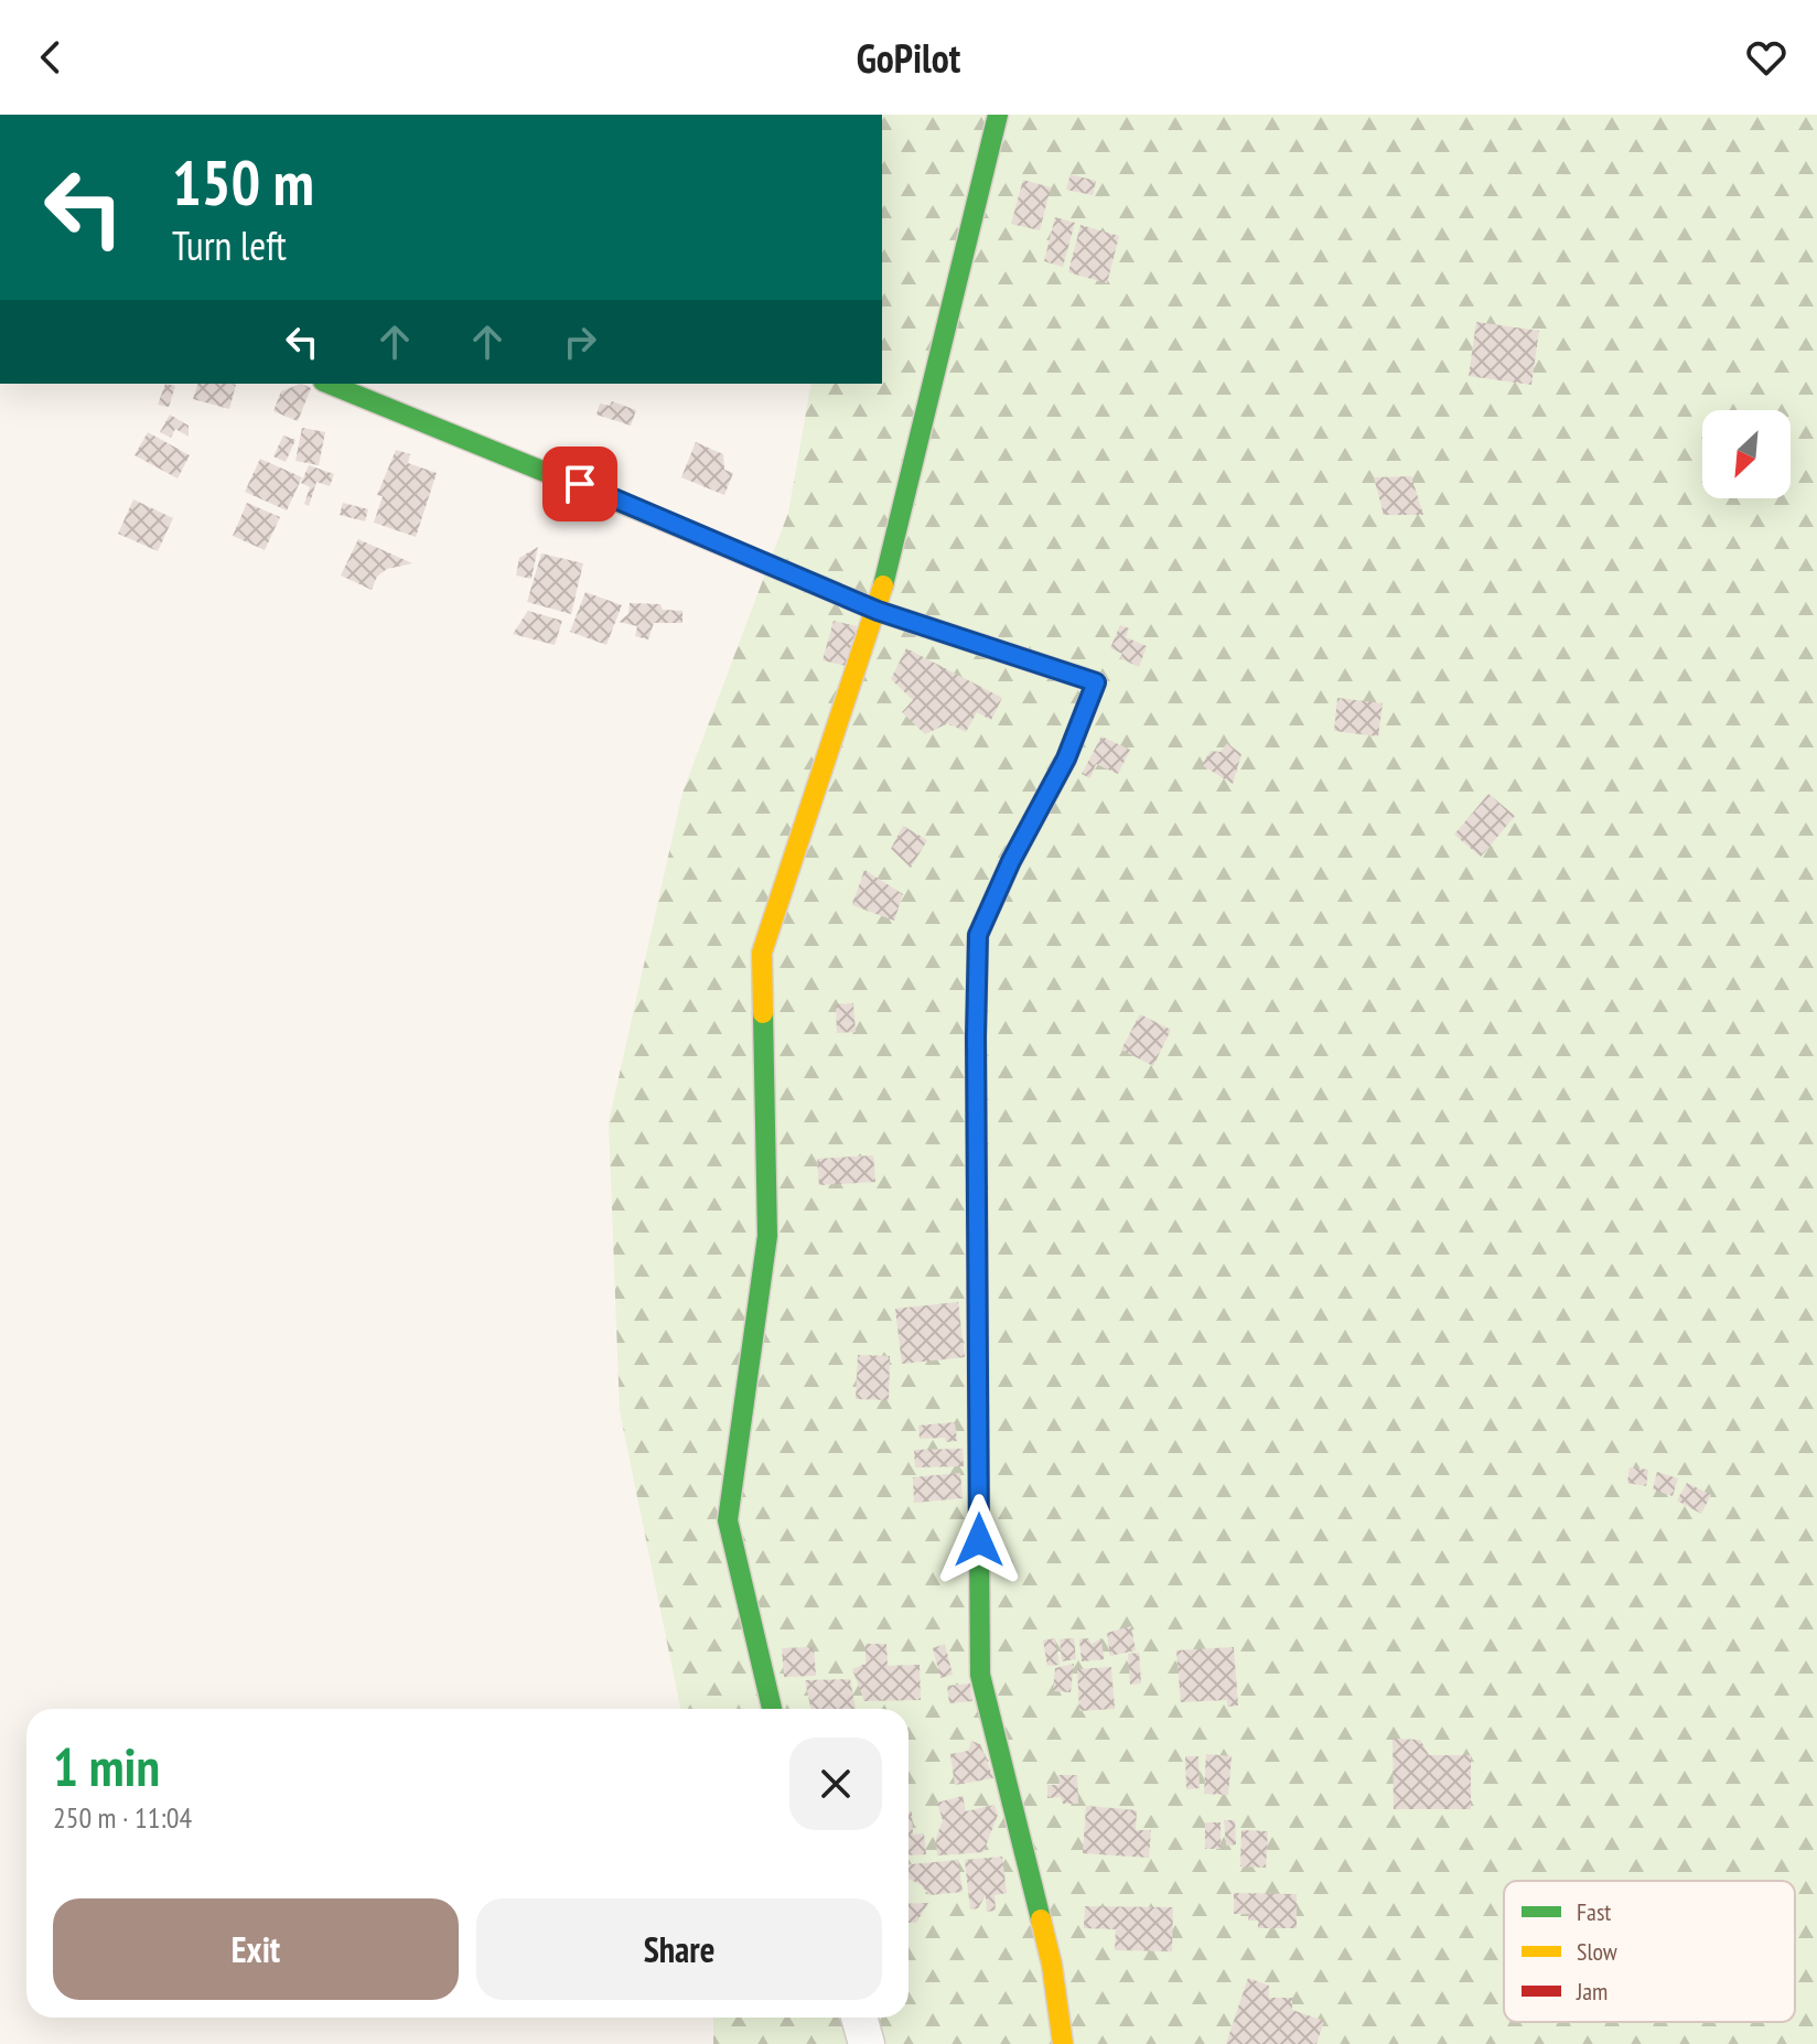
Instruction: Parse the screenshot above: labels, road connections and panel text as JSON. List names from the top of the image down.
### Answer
{
  "legend": ["Fast", "Slow", "Jam"],
  "north": "bottom left",
  "page": {
    "header": "GoPilot",
    "turn": ["150 m", "Turn left"],
    "heading": ["1 min", "250 m · 11:04"],
    "buttons": ["Exit", "Share"]
  }
}
